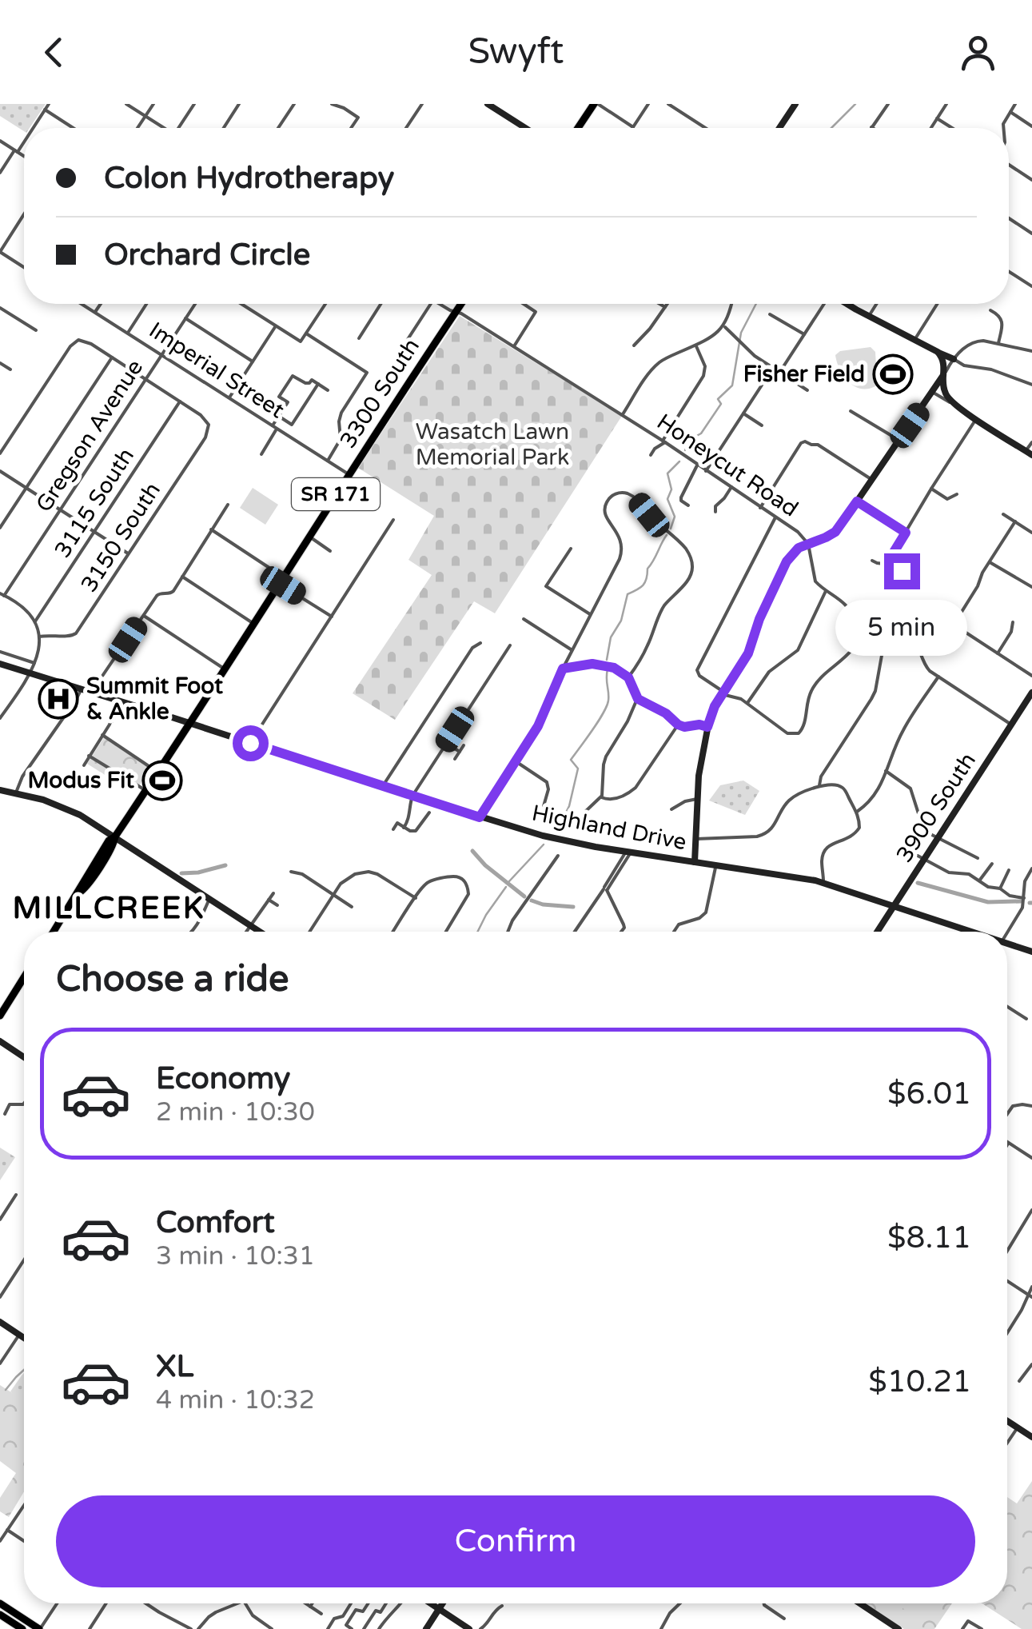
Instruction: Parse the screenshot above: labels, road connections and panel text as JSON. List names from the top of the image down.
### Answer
{
  "streets": {
    "main road": [
      "3300 South",
      "SR 171",
      "3900 South",
      "Highland Drive"
    ],
    "street": [
      "Imperial Street",
      "Gregson Avenue",
      "Honeycut Road",
      "3115 South",
      "3150 South"
    ]
  },
  "crossings": [
    ["Imperial Street", "3300 South"],
    ["Imperial Street", "Gregson Avenue"],
    ["3300 South", "Honeycut Road"],
    ["3300 South", "Highland Drive"],
    ["3115 South", "3150 South"],
    ["3900 South", "Highland Drive"]
  ],
  "districts": ["MILLCREEK"],
  "parks": ["Wasatch Lawn Memorial Park"],
  "places": {
    "sports": ["Fisher Field", "Modus Fit"],
    "hospital": ["Summit Foot & Ankle"]
  },
  "page": {
    "header": "Swyft",
    "banner": ["Colon Hydrotherapy", "Orchard Circle"],
    "bubble": "5 min",
    "heading": "Choose a ride",
    "list": [
      {
        "name": "Economy",
        "note": "2 min · 10:30",
        "value": "$6.01"
      },
      {
        "name": "Comfort",
        "note": "3 min · 10:31",
        "value": "$8.11"
      },
      {
        "name": "XL",
        "note": "4 min · 10:32",
        "value": "$10.21"
      }
    ],
    "buttons": "Confirm"
  }
}
